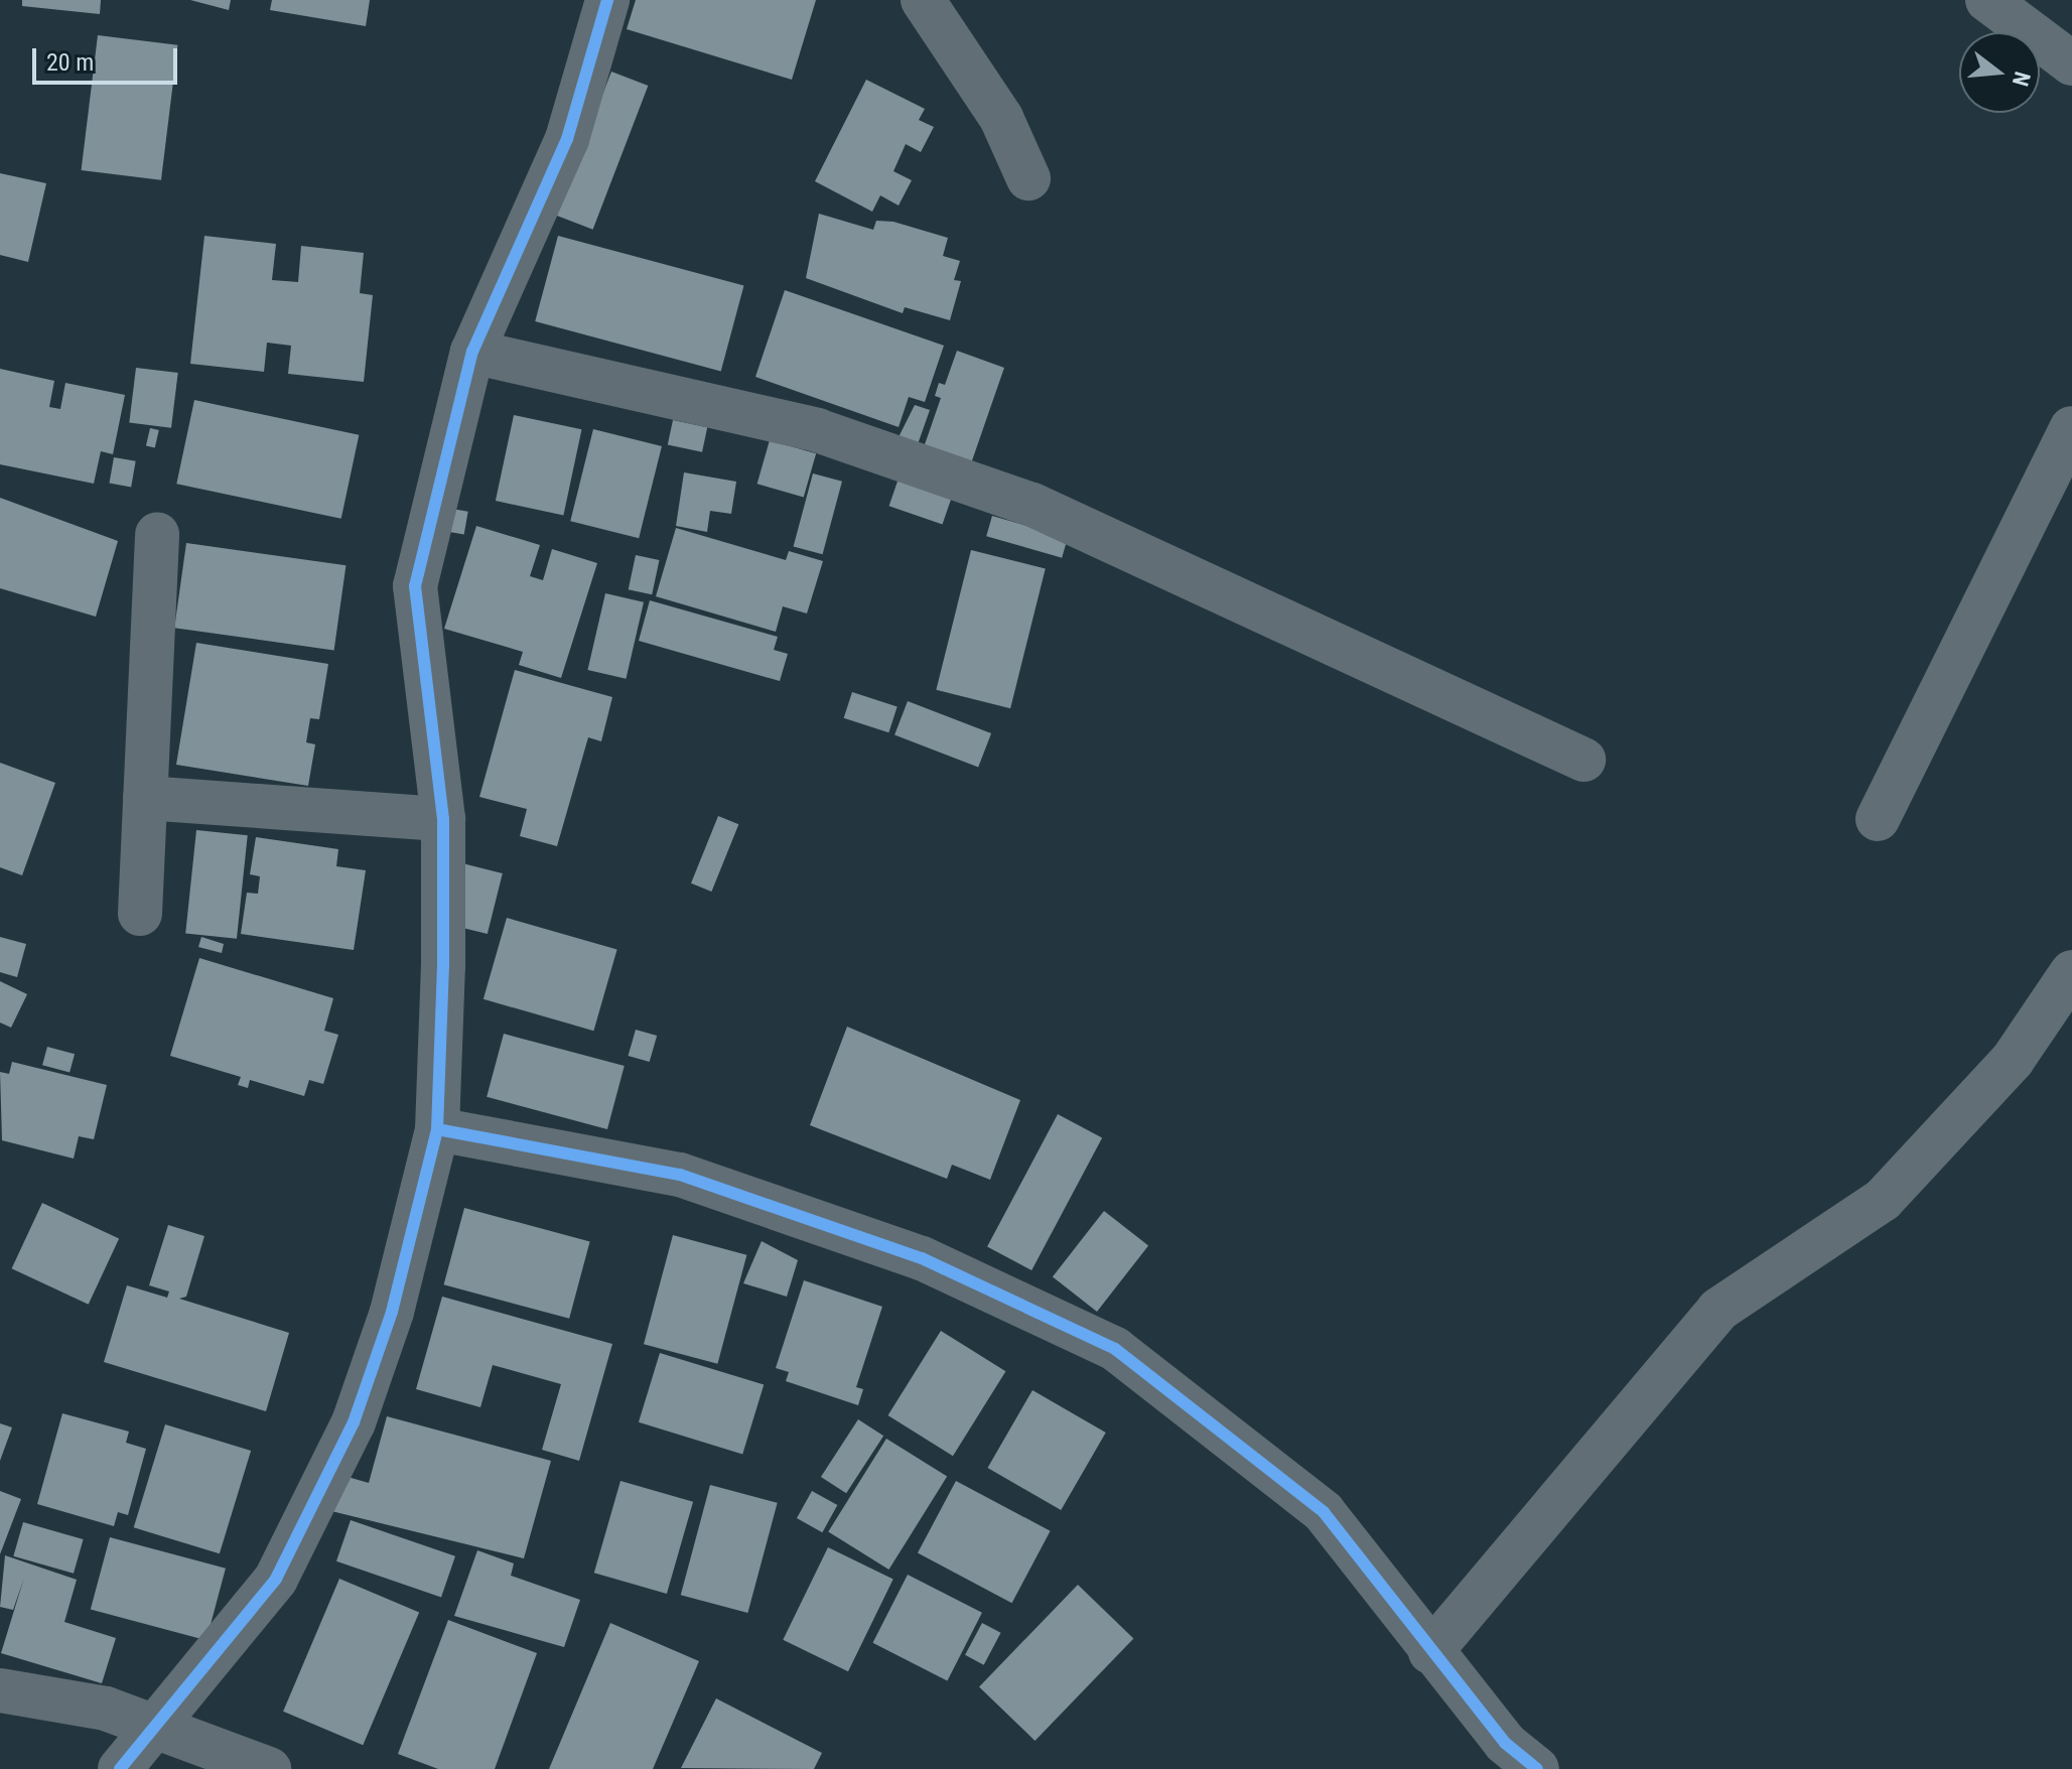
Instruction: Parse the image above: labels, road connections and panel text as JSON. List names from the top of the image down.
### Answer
{
  "scale_bar": "20 m",
  "north": "right"
}
